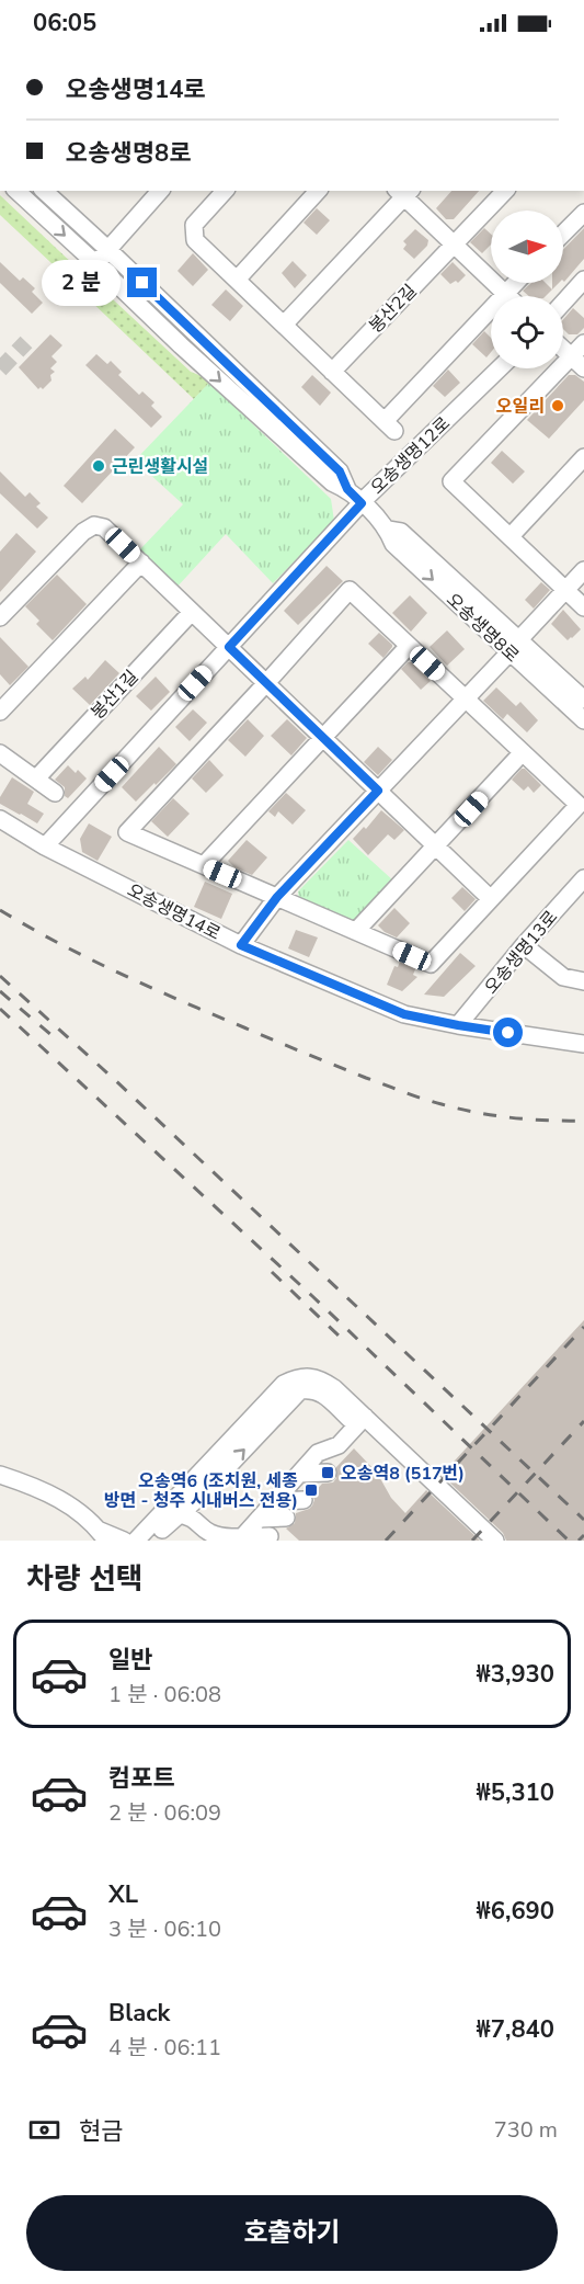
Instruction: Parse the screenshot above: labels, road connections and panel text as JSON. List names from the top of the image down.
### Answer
{
  "streets": {
    "street": [
      "봉산2길",
      "오송생명12로",
      "오송생명8로",
      "봉산1길",
      "오송생명14로",
      "오송생명13로"
    ]
  },
  "crossings": [
    ["오송생명12로", "오송생명8로"],
    ["오송생명12로", "오송생명14로"],
    ["오송생명14로", "오송생명13로"]
  ],
  "places": {
    "other": ["오일리", "근린생활시설"],
    "transit": ["오송역8 (517번)", "오송역6 (조치원, 세종 방면 - 청주 시내버스 전용)"]
  },
  "north": "right",
  "page": {
    "status": "06:05",
    "banner": ["오송생명14로", "오송생명8로"],
    "bubble": "2 분",
    "heading": "차량 선택",
    "list": [
      {
        "name": "일반",
        "note": "1 분 · 06:08",
        "value": "₩3,930"
      },
      {
        "name": "컴포트",
        "note": "2 분 · 06:09",
        "value": "₩5,310"
      },
      {
        "name": "XL",
        "note": "3 분 · 06:10",
        "value": "₩6,690"
      },
      {
        "name": "Black",
        "note": "4 분 · 06:11",
        "value": "₩7,840"
      }
    ],
    "pay": ["현금", "730 m"],
    "buttons": "호출하기"
  }
}
